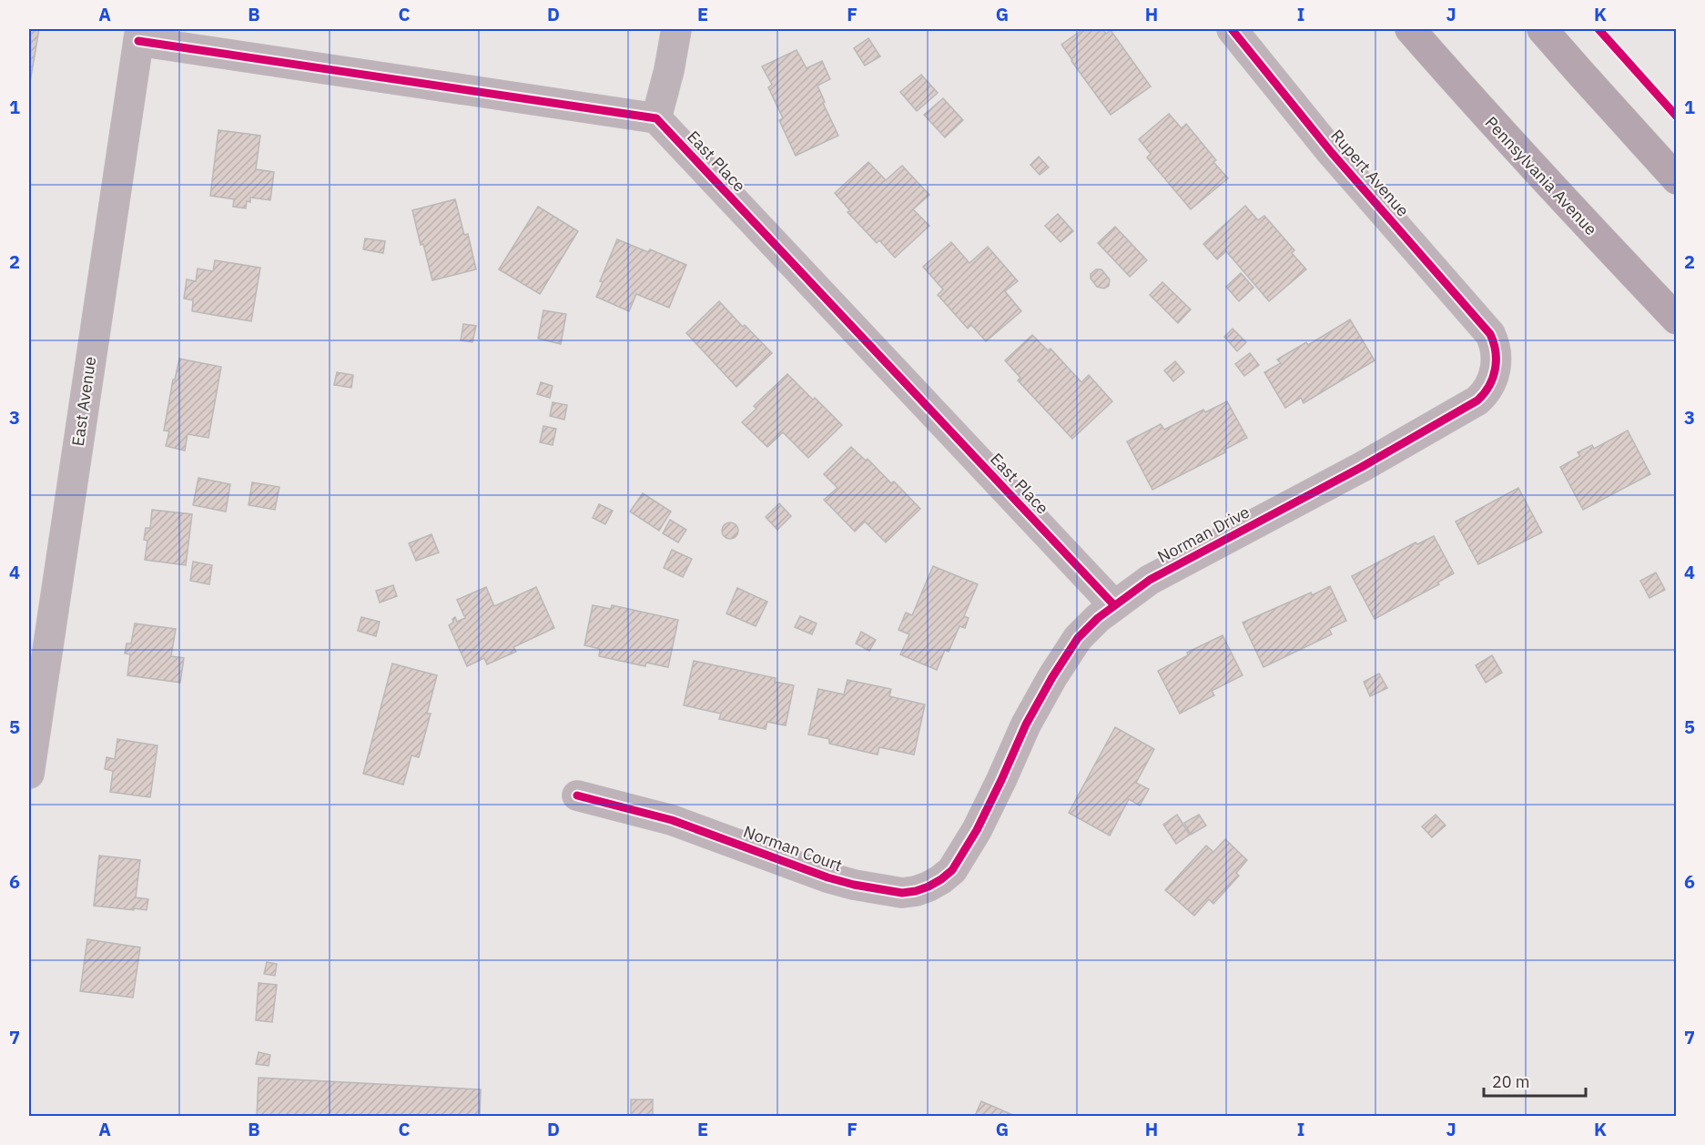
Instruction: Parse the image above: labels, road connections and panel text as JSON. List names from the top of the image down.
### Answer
{
  "streets": {
    "highway": ["Pennsylvania Avenue"],
    "street": [
      "East Place",
      "Rupert Avenue",
      "East Avenue",
      "Norman Drive",
      "Norman Court"
    ]
  },
  "crossings": [
    ["East Place", "Norman Drive"],
    ["Rupert Avenue", "Norman Drive"],
    ["Norman Drive", "Norman Court"]
  ],
  "scale_bar": "20 m",
  "grid": {
    "columns": [
      "A",
      "B",
      "C",
      "D",
      "E",
      "F",
      "G",
      "H",
      "I",
      "J",
      "K"
    ],
    "rows": [
      "1",
      "2",
      "3",
      "4",
      "5",
      "6",
      "7"
    ]
  }
}
